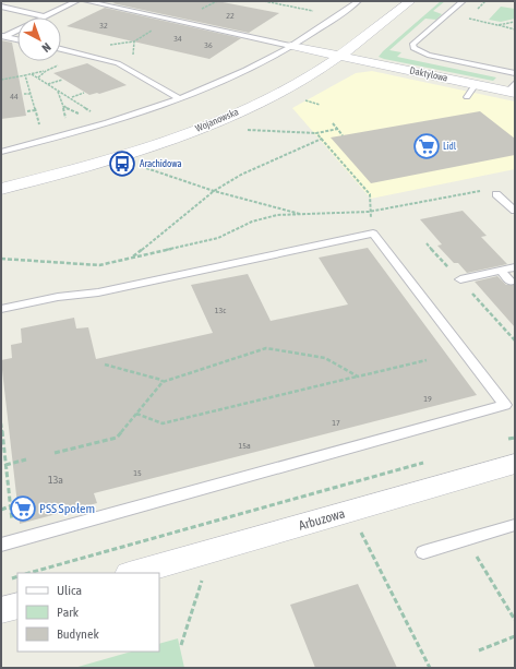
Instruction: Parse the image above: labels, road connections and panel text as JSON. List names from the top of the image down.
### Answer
{
  "streets": {
    "street": ["Daktylowa", "Wojanowska", "Arbuzowa"]
  },
  "crossings": [
    ["Daktylowa", "Wojanowska"]
  ],
  "places": {
    "supermarket": ["Lidl", "PSS Społem"],
    "bus stop": ["Arachidowa"]
  },
  "house_numbers": [
    "22",
    "32",
    "34",
    "36",
    "44",
    "13c",
    "19",
    "17",
    "15a",
    "15",
    "13a"
  ],
  "legend": ["Ulica", "Park", "Budynek"],
  "north": "bottom right"
}
